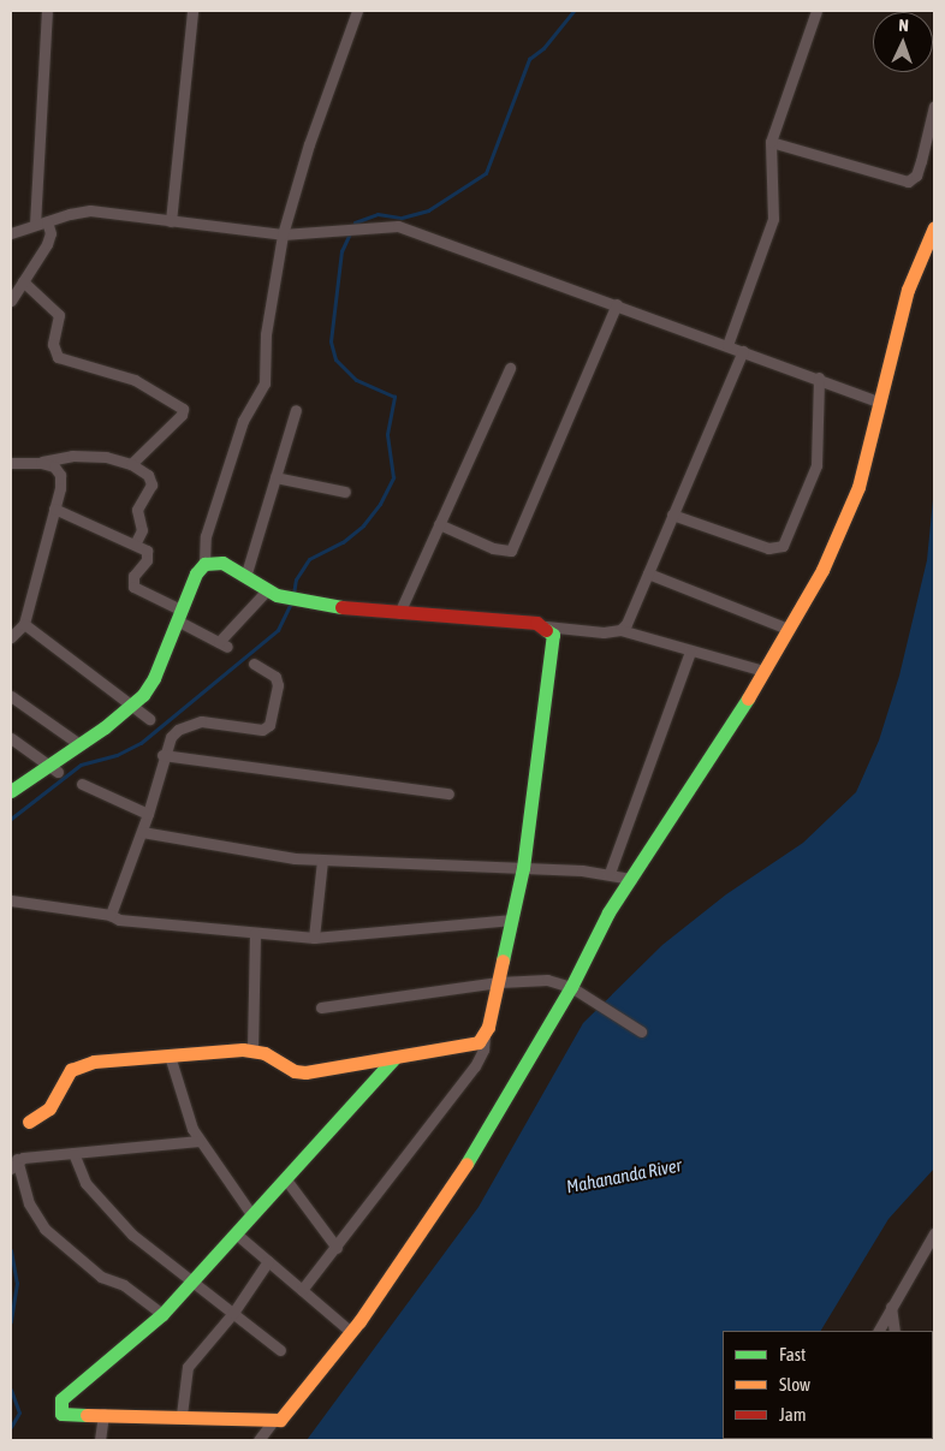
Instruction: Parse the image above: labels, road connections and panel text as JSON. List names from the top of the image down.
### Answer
{
  "water": ["Mahananda River"],
  "legend": ["Fast", "Slow", "Jam"],
  "north": "top"
}
